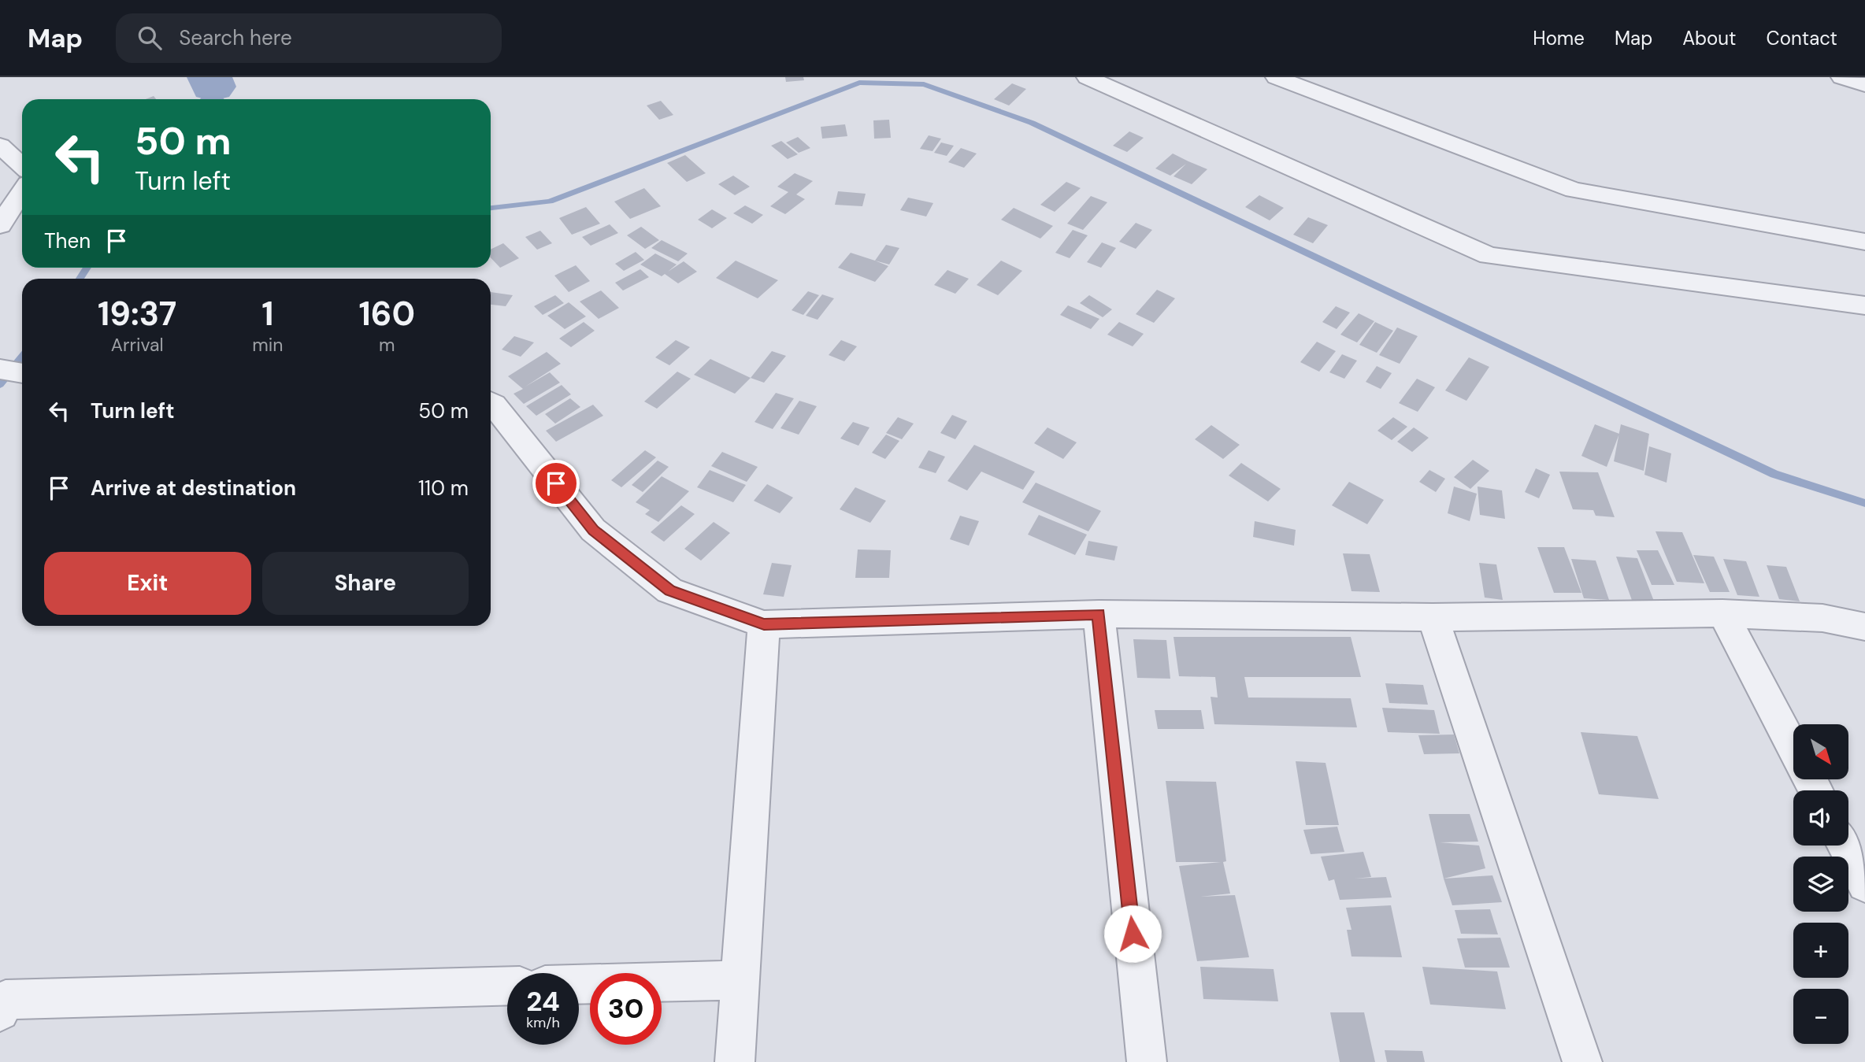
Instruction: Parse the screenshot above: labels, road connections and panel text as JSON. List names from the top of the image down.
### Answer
{
  "north": "bottom right",
  "page": {
    "header": "Map",
    "search": "Search here",
    "nav": [
      "Home",
      "Map",
      "About",
      "Contact"
    ],
    "turn": ["50 m", "Turn left"],
    "then": "Then",
    "eta": [
      "19:37",
      "Arrival",
      "1",
      "min",
      "160",
      "m"
    ],
    "list": [
      {
        "name": "Turn left",
        "value": "50 m"
      },
      {
        "name": "Arrive at destination",
        "value": "110 m"
      }
    ],
    "buttons": ["Exit", "Share"],
    "map_buttons": ["+", "−"],
    "speed": "24 km/h",
    "limit": "30"
  }
}
